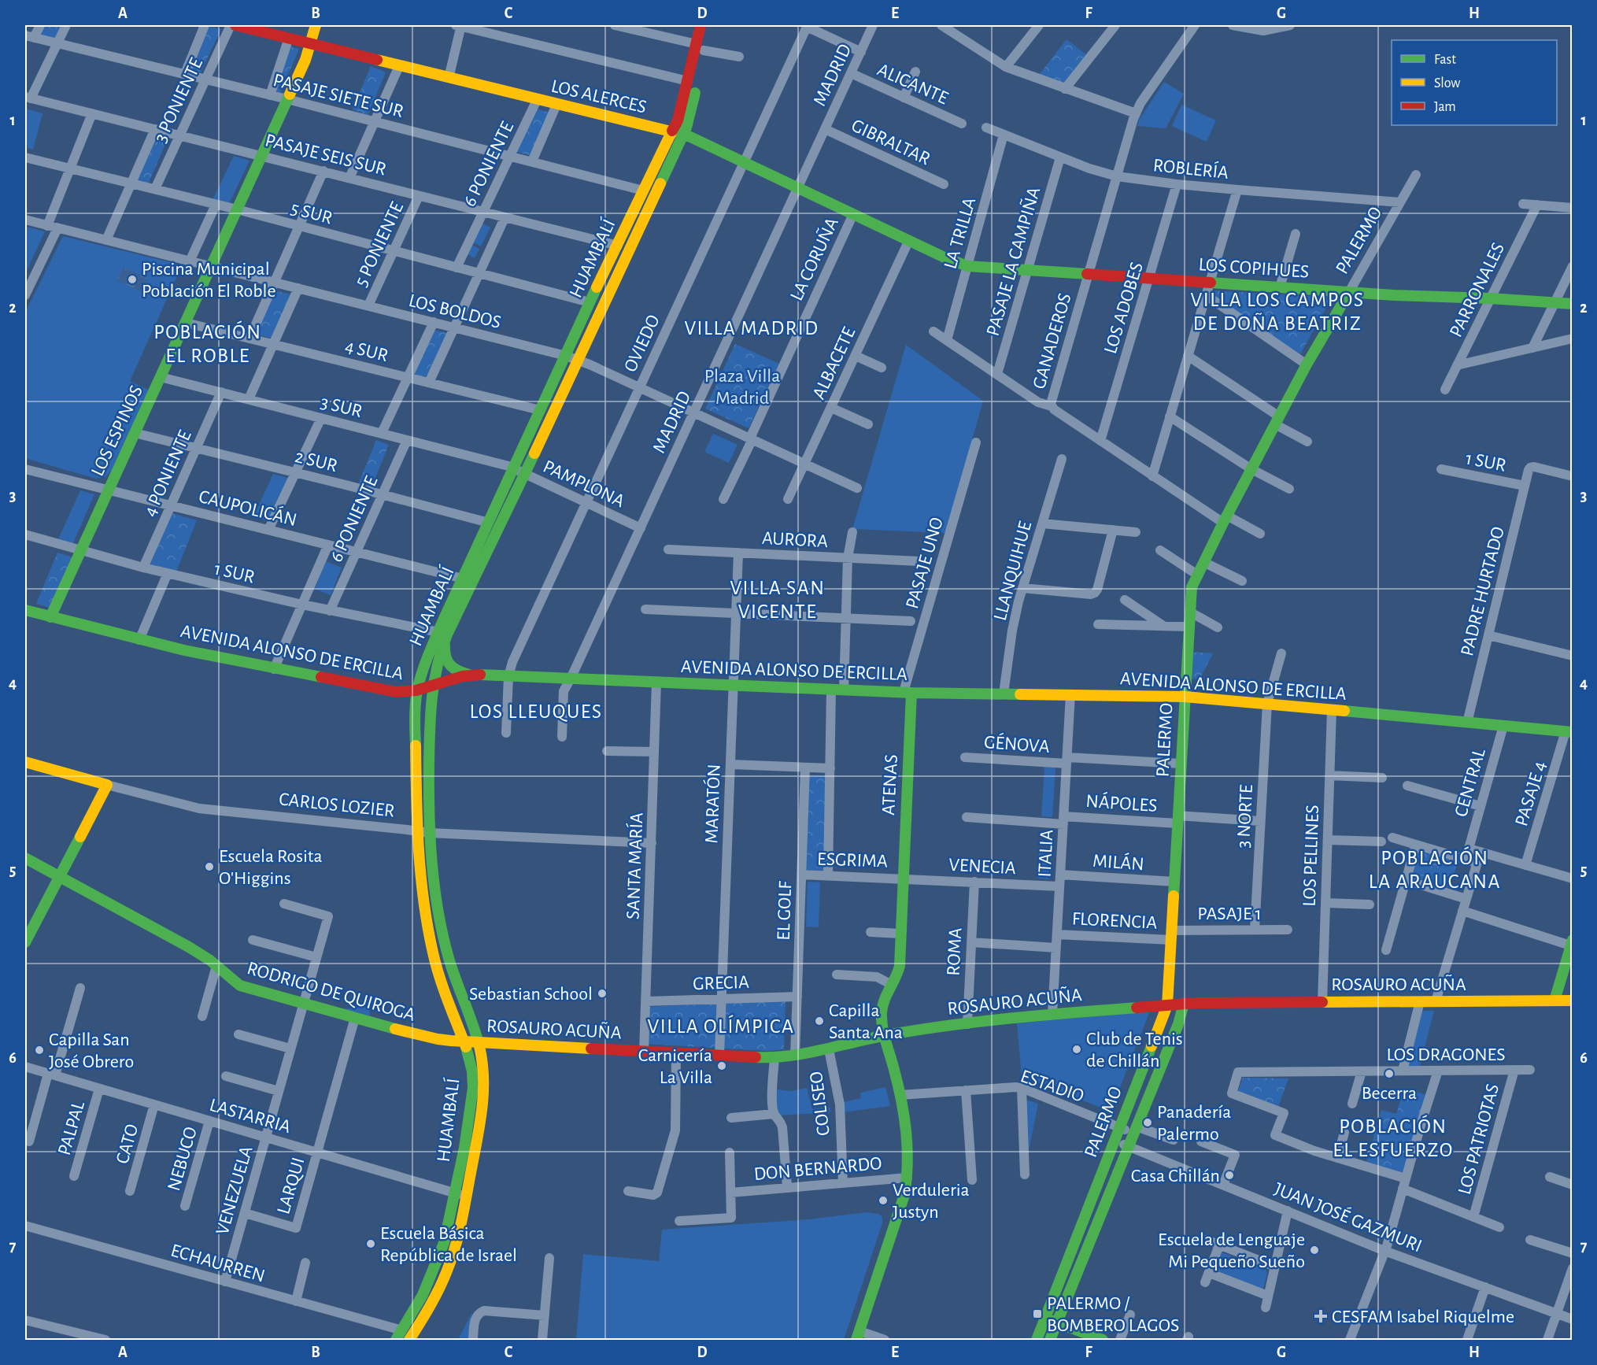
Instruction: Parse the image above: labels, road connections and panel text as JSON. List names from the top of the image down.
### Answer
{
  "streets": {
    "street": [
      "MADRID",
      "ALICANTE",
      "PASAJE SIETE SUR",
      "LOS ALERCES",
      "3 PONIENTE",
      "GIBRALTAR",
      "PASAJE SEIS SUR",
      "6 PONIENTE",
      "ROBLERÍA",
      "5 SUR",
      "LA TRILLA",
      "PALERMO",
      "5 PONIENTE",
      "HUAMBALÍ",
      "LA CORUÑA",
      "PASAJE LA CAMPIÑA",
      "LOS COPIHUES",
      "PARRONALES",
      "LOS ADOBES",
      "LOS BOLDOS",
      "GANADEROS",
      "OVIEDO",
      "4 SUR",
      "ALBACETE",
      "3 SUR",
      "LOS ESPINOS",
      "2 SUR",
      "1 SUR",
      "4 PONIENTE",
      "PAMPLONA",
      "CAUPOLICÁN",
      "AURORA",
      "PASAJE UNO",
      "LLANQUIHUE",
      "PADRE HURTADO",
      "AVENIDA ALONSO DE ERCILLA",
      "GÉNOVA",
      "CENTRAL",
      "ATENAS",
      "PASAJE 4",
      "NÁPOLES",
      "MARATÓN",
      "CARLOS LOZIER",
      "3 NORTE",
      "ITALIA",
      "LOS PELLINES",
      "ESGRIMA",
      "MILÁN",
      "SANTA MARÍA",
      "VENECIA",
      "EL GOLF",
      "PASAJE 1",
      "FLORENCIA",
      "ROMA",
      "GRECIA",
      "ROSAURO ACUÑA",
      "RODRIGO DE QUIROGA",
      "LOS DRAGONES",
      "ESTADIO",
      "COLISEO",
      "LASTARRIA",
      "PALPAL",
      "LOS PATRIOTAS",
      "CATO",
      "NEBUCO",
      "DON BERNARDO",
      "LARQUI",
      "VENEZUELA",
      "JUAN JOSÉ GAZMURI",
      "ECHAURREN"
    ]
  },
  "crossings": [
    ["MADRID", "ALICANTE"],
    ["MADRID", "LOS ALERCES"],
    ["MADRID", "GIBRALTAR"],
    ["MADRID", "LOS BOLDOS"],
    ["MADRID", "PAMPLONA"],
    ["MADRID", "AVENIDA ALONSO DE ERCILLA"],
    ["ALICANTE", "OVIEDO"],
    ["PASAJE SIETE SUR", "3 PONIENTE"],
    ["PASAJE SIETE SUR", "6 PONIENTE"],
    ["PASAJE SIETE SUR", "HUAMBALÍ"],
    ["PASAJE SIETE SUR", "LOS ESPINOS"],
    ["LOS ALERCES", "6 PONIENTE"],
    ["LOS ALERCES", "HUAMBALÍ"],
    ["LOS ALERCES", "LA CORUÑA"],
    ["LOS ALERCES", "LOS COPIHUES"],
    ["LOS ALERCES", "OVIEDO"],
    ["LOS ALERCES", "ALBACETE"],
    ["LOS ALERCES", "LOS ESPINOS"],
    ["3 PONIENTE", "PASAJE SEIS SUR"],
    ["3 PONIENTE", "5 SUR"],
    ["3 PONIENTE", "LOS BOLDOS"],
    ["PASAJE SEIS SUR", "6 PONIENTE"],
    ["PASAJE SEIS SUR", "5 PONIENTE"],
    ["PASAJE SEIS SUR", "HUAMBALÍ"],
    ["PASAJE SEIS SUR", "LOS ESPINOS"],
    ["6 PONIENTE", "5 SUR"],
    ["6 PONIENTE", "LOS BOLDOS"],
    ["6 PONIENTE", "4 SUR"],
    ["6 PONIENTE", "3 SUR"],
    ["6 PONIENTE", "2 SUR"],
    ["6 PONIENTE", "1 SUR"],
    ["6 PONIENTE", "CAUPOLICÁN"],
    ["6 PONIENTE", "AVENIDA ALONSO DE ERCILLA"],
    ["ROBLERÍA", "LA TRILLA"],
    ["ROBLERÍA", "PALERMO"],
    ["ROBLERÍA", "PASAJE LA CAMPIÑA"],
    ["ROBLERÍA", "LOS ADOBES"],
    ["ROBLERÍA", "GANADEROS"],
    ["5 SUR", "5 PONIENTE"],
    ["5 SUR", "HUAMBALÍ"],
    ["5 SUR", "LOS ESPINOS"],
    ["LA TRILLA", "LOS COPIHUES"],
    ["PALERMO", "LOS COPIHUES"],
    ["PALERMO", "GANADEROS"],
    ["PALERMO", "AVENIDA ALONSO DE ERCILLA"],
    ["PALERMO", "GÉNOVA"],
    ["PALERMO", "NÁPOLES"],
    ["PALERMO", "MILÁN"],
    ["PALERMO", "PASAJE 1"],
    ["PALERMO", "FLORENCIA"],
    ["PALERMO", "ROSAURO ACUÑA"],
    ["PALERMO", "ESTADIO"],
    ["PALERMO", "JUAN JOSÉ GAZMURI"],
    ["5 PONIENTE", "LOS BOLDOS"],
    ["HUAMBALÍ", "LOS BOLDOS"],
    ["HUAMBALÍ", "4 SUR"],
    ["HUAMBALÍ", "3 SUR"],
    ["HUAMBALÍ", "2 SUR"],
    ["HUAMBALÍ", "1 SUR"],
    ["HUAMBALÍ", "PAMPLONA"],
    ["HUAMBALÍ", "CAUPOLICÁN"],
    ["HUAMBALÍ", "AVENIDA ALONSO DE ERCILLA"],
    ["HUAMBALÍ", "CARLOS LOZIER"],
    ["HUAMBALÍ", "ROSAURO ACUÑA"],
    ["HUAMBALÍ", "RODRIGO DE QUIROGA"],
    ["HUAMBALÍ", "LASTARRIA"],
    ["HUAMBALÍ", "ECHAURREN"],
    ["LA CORUÑA", "LOS BOLDOS"],
    ["PASAJE LA CAMPIÑA", "LOS COPIHUES"],
    ["LOS COPIHUES", "PARRONALES"],
    ["LOS COPIHUES", "LOS ADOBES"],
    ["LOS COPIHUES", "GANADEROS"],
    ["LOS ADOBES", "GANADEROS"],
    ["LOS BOLDOS", "OVIEDO"],
    ["LOS BOLDOS", "ALBACETE"],
    ["LOS BOLDOS", "LOS ESPINOS"],
    ["OVIEDO", "PAMPLONA"],
    ["OVIEDO", "AVENIDA ALONSO DE ERCILLA"],
    ["4 SUR", "LOS ESPINOS"],
    ["3 SUR", "LOS ESPINOS"],
    ["3 SUR", "4 PONIENTE"],
    ["3 SUR", "PAMPLONA"],
    ["LOS ESPINOS", "2 SUR"],
    ["LOS ESPINOS", "1 SUR"],
    ["LOS ESPINOS", "CAUPOLICÁN"],
    ["LOS ESPINOS", "AVENIDA ALONSO DE ERCILLA"],
    ["2 SUR", "4 PONIENTE"],
    ["1 SUR", "4 PONIENTE"],
    ["1 SUR", "PADRE HURTADO"],
    ["4 PONIENTE", "CAUPOLICÁN"],
    ["AURORA", "MARATÓN"],
    ["PASAJE UNO", "AVENIDA ALONSO DE ERCILLA"],
    ["PASAJE UNO", "ATENAS"],
    ["LLANQUIHUE", "AVENIDA ALONSO DE ERCILLA"],
    ["PADRE HURTADO", "AVENIDA ALONSO DE ERCILLA"],
    ["AVENIDA ALONSO DE ERCILLA", "CENTRAL"],
    ["AVENIDA ALONSO DE ERCILLA", "ATENAS"],
    ["AVENIDA ALONSO DE ERCILLA", "PASAJE 4"],
    ["AVENIDA ALONSO DE ERCILLA", "MARATÓN"],
    ["AVENIDA ALONSO DE ERCILLA", "3 NORTE"],
    ["AVENIDA ALONSO DE ERCILLA", "ITALIA"],
    ["AVENIDA ALONSO DE ERCILLA", "LOS PELLINES"],
    ["AVENIDA ALONSO DE ERCILLA", "SANTA MARÍA"],
    ["GÉNOVA", "ITALIA"],
    ["ATENAS", "ESGRIMA"],
    ["ATENAS", "VENECIA"],
    ["ATENAS", "ROSAURO ACUÑA"],
    ["ATENAS", "ESTADIO"],
    ["ATENAS", "DON BERNARDO"],
    ["NÁPOLES", "3 NORTE"],
    ["NÁPOLES", "ITALIA"],
    ["MARATÓN", "GRECIA"],
    ["MARATÓN", "ROSAURO ACUÑA"],
    ["CARLOS LOZIER", "SANTA MARÍA"],
    ["3 NORTE", "PASAJE 1"],
    ["ITALIA", "MILÁN"],
    ["ITALIA", "VENECIA"],
    ["ITALIA", "FLORENCIA"],
    ["ITALIA", "ROSAURO ACUÑA"],
    ["LOS PELLINES", "ROSAURO ACUÑA"],
    ["ESGRIMA", "VENECIA"],
    ["ESGRIMA", "EL GOLF"],
    ["SANTA MARÍA", "GRECIA"],
    ["SANTA MARÍA", "ROSAURO ACUÑA"],
    ["VENECIA", "ROMA"],
    ["EL GOLF", "GRECIA"],
    ["EL GOLF", "ROSAURO ACUÑA"],
    ["PASAJE 1", "FLORENCIA"],
    ["FLORENCIA", "ROMA"],
    ["ROMA", "ROSAURO ACUÑA"],
    ["ROSAURO ACUÑA", "RODRIGO DE QUIROGA"],
    ["ROSAURO ACUÑA", "COLISEO"],
    ["RODRIGO DE QUIROGA", "LARQUI"],
    ["RODRIGO DE QUIROGA", "VENEZUELA"],
    ["LOS DRAGONES", "LOS PATRIOTAS"],
    ["COLISEO", "DON BERNARDO"],
    ["LASTARRIA", "PALPAL"],
    ["LASTARRIA", "CATO"],
    ["LASTARRIA", "NEBUCO"],
    ["LASTARRIA", "LARQUI"],
    ["LASTARRIA", "VENEZUELA"],
    ["LARQUI", "VENEZUELA"],
    ["VENEZUELA", "ECHAURREN"]
  ],
  "districts": [
    "VILLA LOS CAMPOS DE DOÑA BEATRIZ",
    "VILLA MADRID",
    "POBLACIÓN EL ROBLE",
    "VILLA SAN VICENTE",
    "LOS LLEUQUES",
    "POBLACIÓN LA ARAUCANA",
    "VILLA OLÍMPICA",
    "POBLACIÓN EL ESFUERZO"
  ],
  "parks": ["Plaza Villa Madrid"],
  "places": {
    "other": [
      "Piscina Municipal Población El Roble",
      "Escuela Rosita O'Higgins",
      "Sebastian School",
      "Capilla Santa Ana",
      "Club de Tenis de Chillán",
      "Capilla San José Obrero",
      "Carnicería La Villa",
      "Becerra",
      "Panadería Palermo",
      "Casa Chillán",
      "Verduleria Justyn",
      "Escuela Básica República de Israel",
      "Escuela de Lenguaje Mi Pequeño Sueño"
    ],
    "transit": ["PALERMO / BOMBERO LAGOS"],
    "health": ["CESFAM Isabel Riquelme"]
  },
  "legend": ["Fast", "Slow", "Jam"],
  "grid": {
    "columns": [
      "A",
      "B",
      "C",
      "D",
      "E",
      "F",
      "G",
      "H"
    ],
    "rows": [
      "1",
      "2",
      "3",
      "4",
      "5",
      "6",
      "7"
    ]
  }
}
